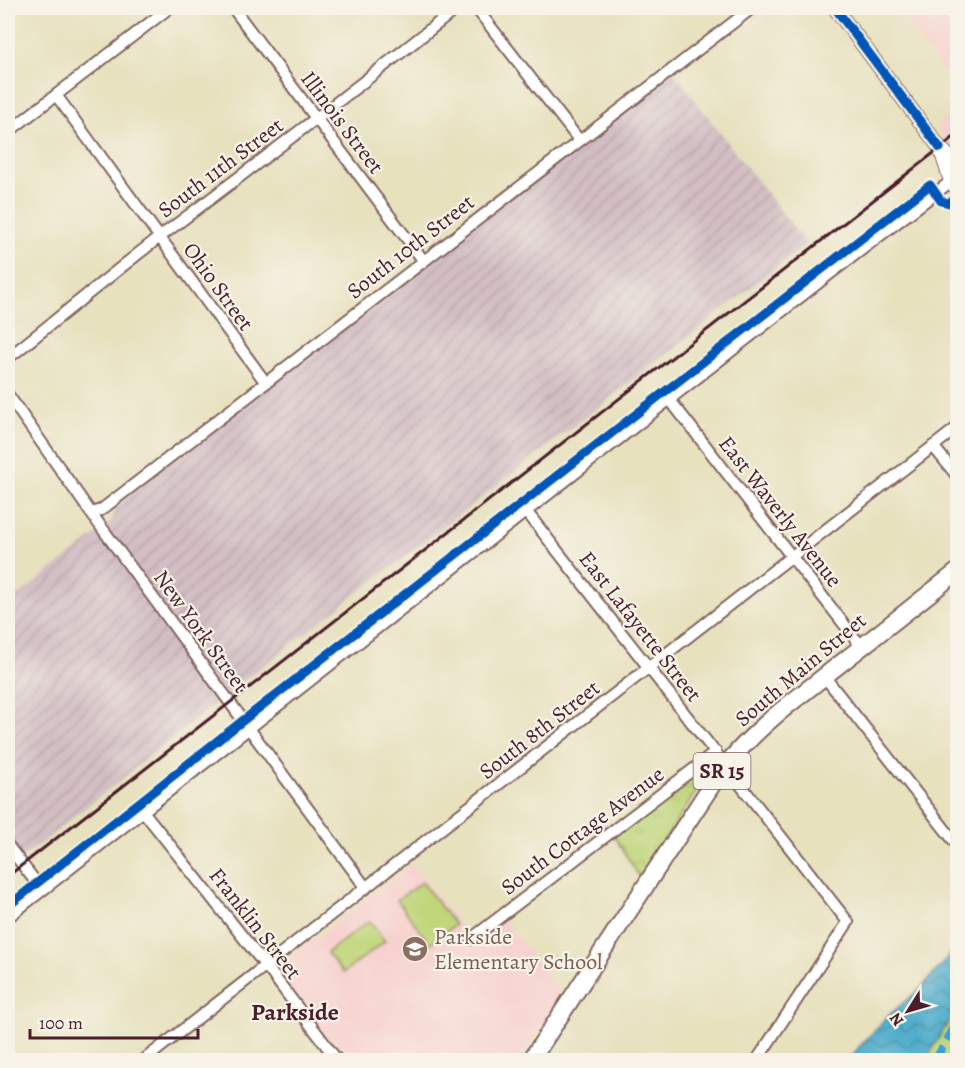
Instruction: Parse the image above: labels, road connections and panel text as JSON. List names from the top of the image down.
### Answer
{
  "streets": {
    "main road": ["South Main Street", "SR 15"],
    "street": [
      "Illinois Street",
      "South 11th Street",
      "South 10th Street",
      "Ohio Street",
      "East Waverly Avenue",
      "East Lafayette Street",
      "New York Street",
      "South 8th Street",
      "South Cottage Avenue",
      "Franklin Street"
    ]
  },
  "crossings": [
    ["Illinois Street", "South 11th Street"],
    ["Illinois Street", "South 10th Street"],
    ["South 11th Street", "Ohio Street"],
    ["South 10th Street", "Ohio Street"],
    ["South 10th Street", "New York Street"],
    ["East Waverly Avenue", "South Main Street"],
    ["East Waverly Avenue", "South 8th Street"],
    ["East Lafayette Street", "South Main Street"],
    ["East Lafayette Street", "South 8th Street"],
    ["East Lafayette Street", "South Cottage Avenue"],
    ["New York Street", "South 8th Street"],
    ["South Main Street", "South Cottage Avenue"],
    ["South 8th Street", "Franklin Street"]
  ],
  "districts": ["Parkside"],
  "places": {
    "school or university": ["Parkside Elementary School"]
  },
  "scale_bar": "100 m",
  "north": "bottom left"
}
